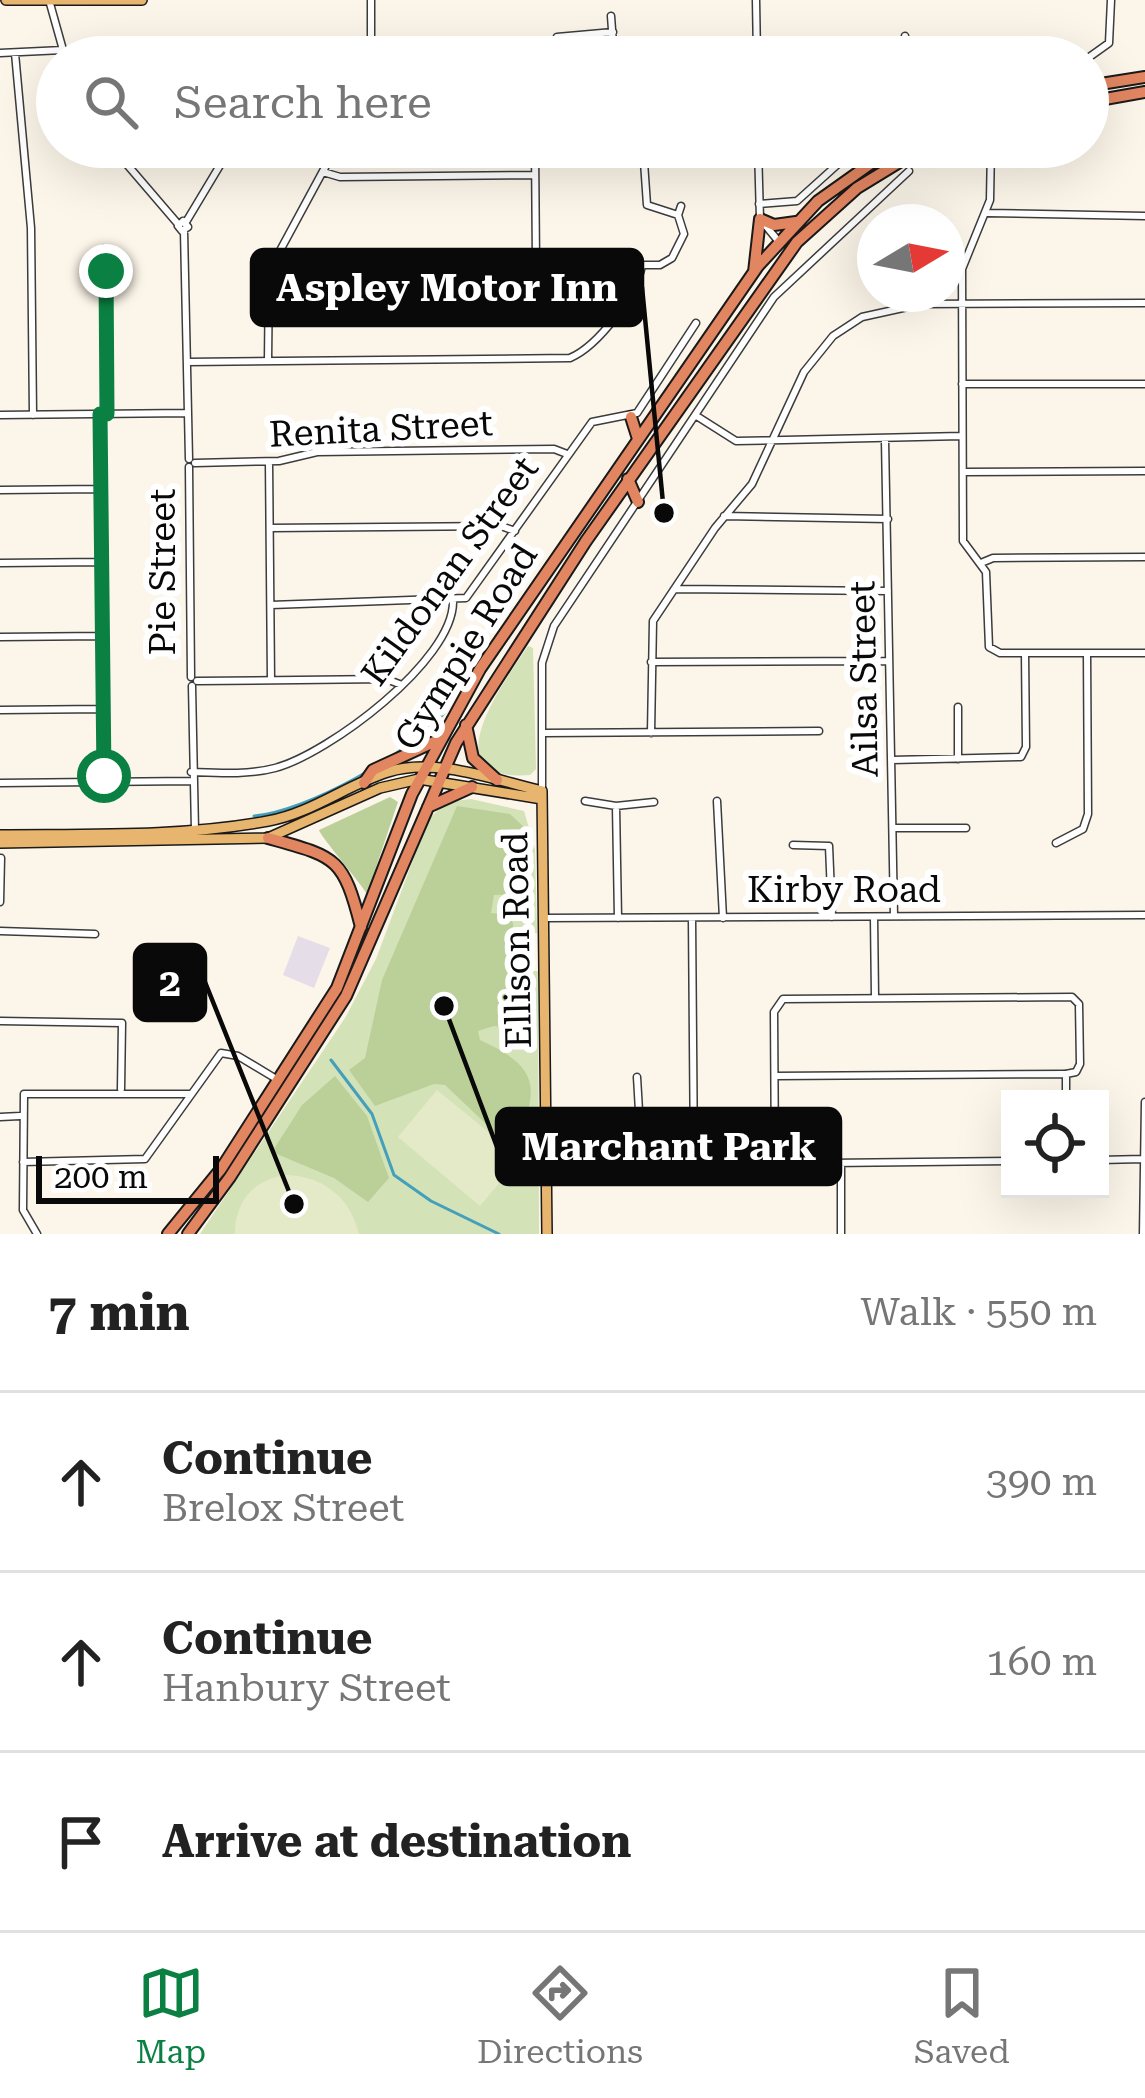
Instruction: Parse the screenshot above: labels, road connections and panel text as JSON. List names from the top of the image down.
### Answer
{
  "streets": {
    "highway": ["Gympie Road"],
    "main road": ["Ellison Road"],
    "street": [
      "Renita Street",
      "Kildonan Street",
      "Pie Street",
      "Ailsa Street",
      "Kirby Road"
    ]
  },
  "crossings": [
    ["Renita Street", "Kildonan Street"],
    ["Renita Street", "Pie Street"],
    ["Kildonan Street", "Pie Street"],
    ["Gympie Road", "Ellison Road"],
    ["Ailsa Street", "Kirby Road"],
    ["Kirby Road", "Ellison Road"]
  ],
  "places": ["Aspley Motor Inn", "Marchant Park", "2"],
  "scale_bar": "200 m",
  "north": "right",
  "page": {
    "search": "Search here",
    "scale": "200 m",
    "heading": ["7 min", "Walk · 550 m"],
    "list": [
      ["Continue", "Brelox Street", "390 m"],
      ["Continue", "Hanbury Street", "160 m"],
      "Arrive at destination"
    ],
    "nav": ["Map", "Directions", "Saved"]
  }
}
